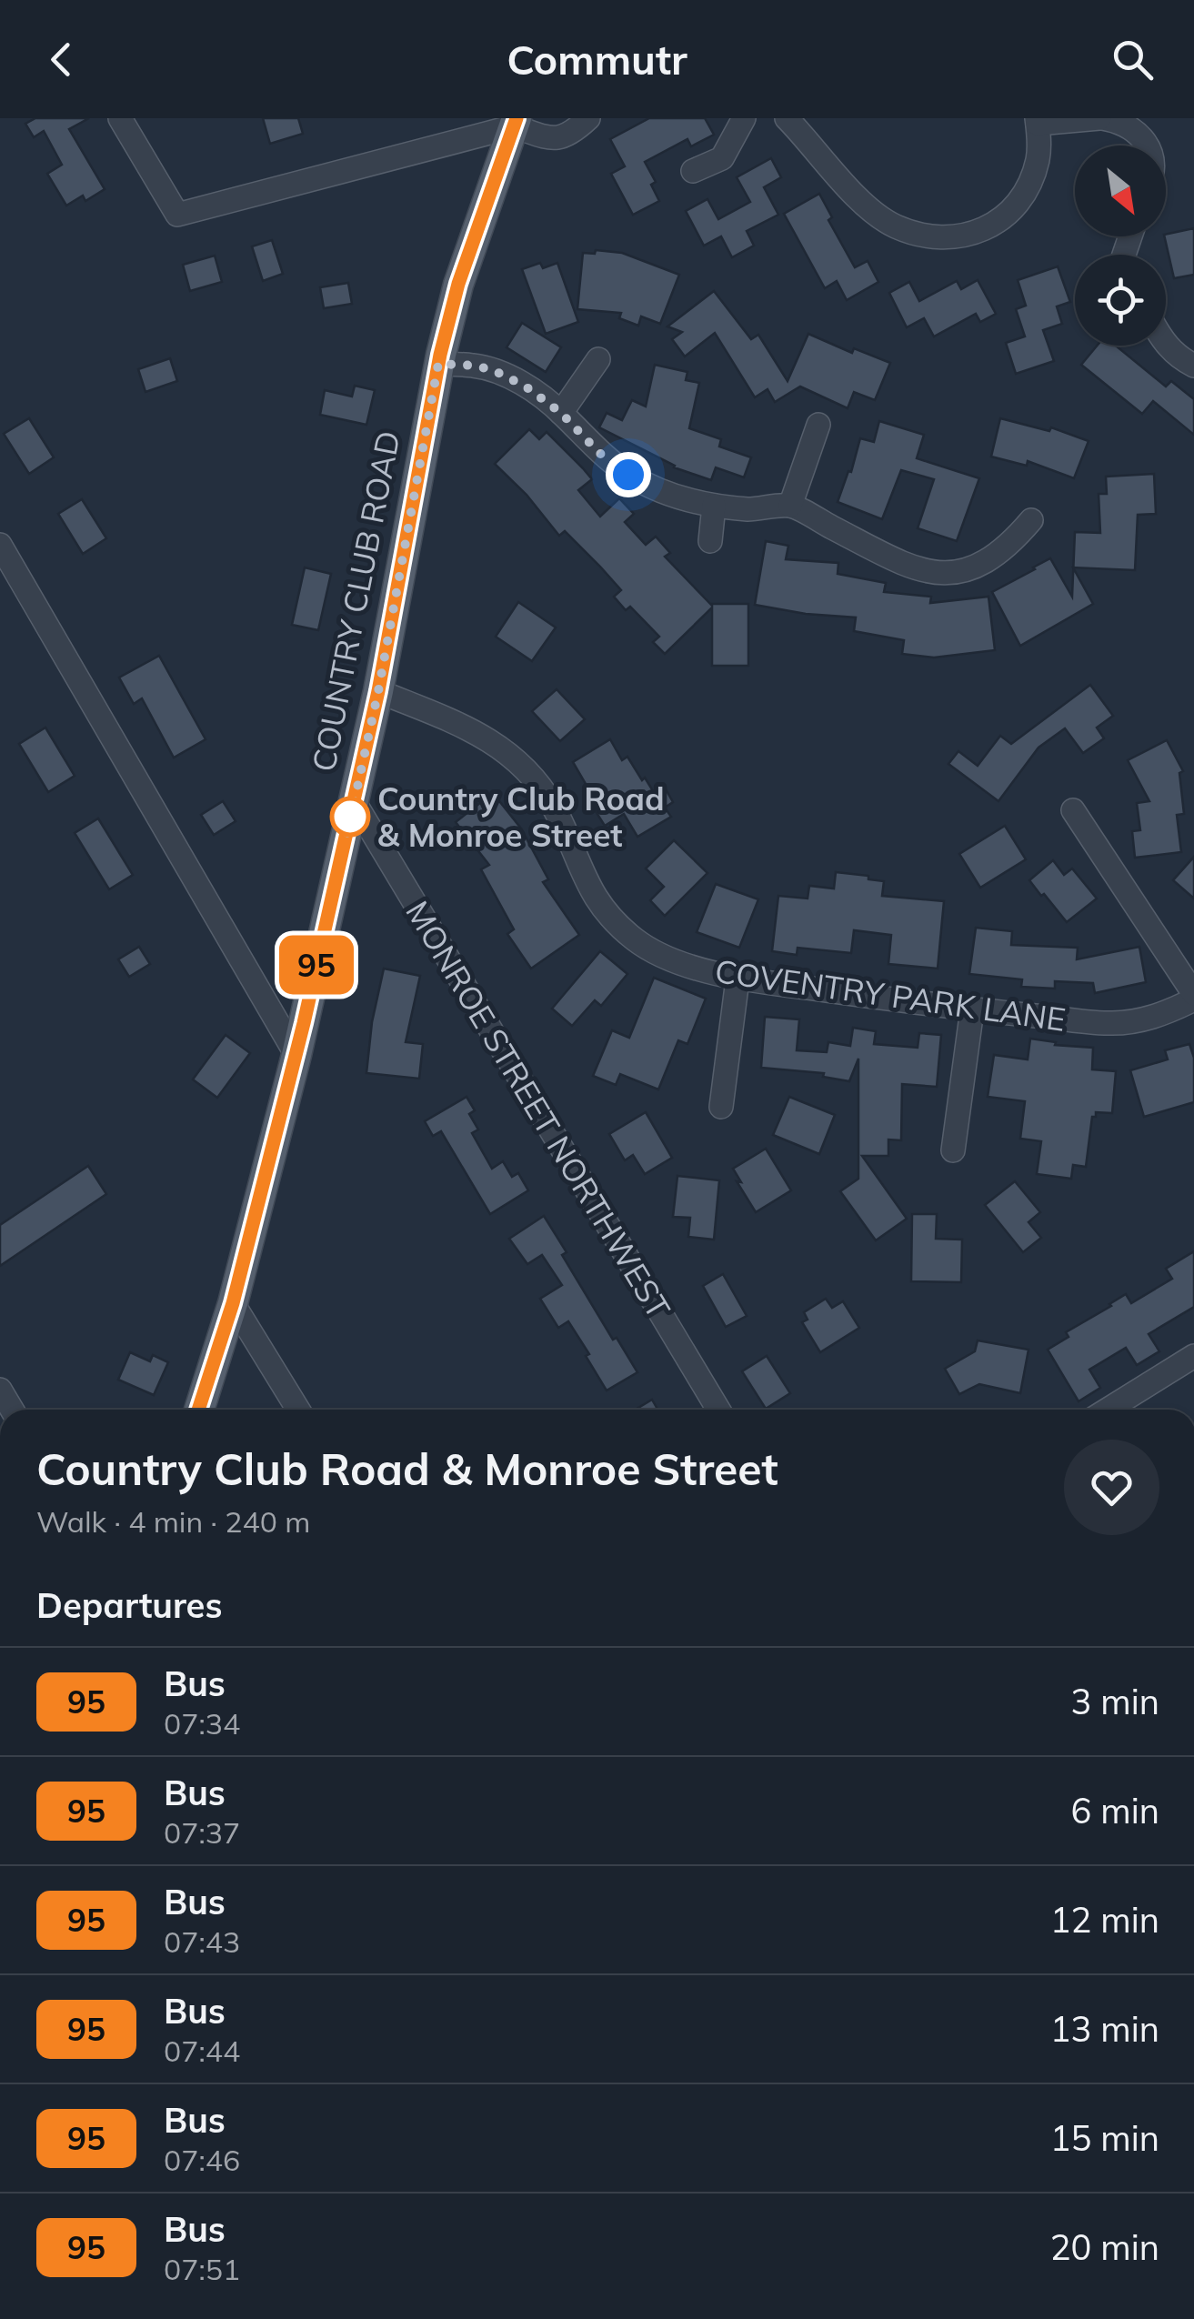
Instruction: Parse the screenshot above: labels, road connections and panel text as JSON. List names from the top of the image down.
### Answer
{
  "streets": {
    "main road": ["COUNTRY CLUB ROAD"],
    "street": ["COVENTRY PARK LANE", "MONROE STREET NORTHWEST"]
  },
  "crossings": [
    ["COUNTRY CLUB ROAD", "COVENTRY PARK LANE"],
    ["COUNTRY CLUB ROAD", "MONROE STREET NORTHWEST"]
  ],
  "places": ["Country Club Road & Monroe Street"],
  "lines": ["bus line 95"],
  "north": "bottom right",
  "page": {
    "header": "Commutr",
    "on_map": "95",
    "heading": [
      ["Country Club Road & Monroe Street", "Walk · 4 min · 240 m"],
      "Departures"
    ],
    "list": [
      {
        "mark": "95",
        "name": "Bus",
        "note": "07:34",
        "value": "3 min"
      },
      {
        "mark": "95",
        "name": "Bus",
        "note": "07:37",
        "value": "6 min"
      },
      {
        "mark": "95",
        "name": "Bus",
        "note": "07:43",
        "value": "12 min"
      },
      {
        "mark": "95",
        "name": "Bus",
        "note": "07:44",
        "value": "13 min"
      },
      {
        "mark": "95",
        "name": "Bus",
        "note": "07:46",
        "value": "15 min"
      },
      {
        "mark": "95",
        "name": "Bus",
        "note": "07:51",
        "value": "20 min"
      }
    ]
  }
}
